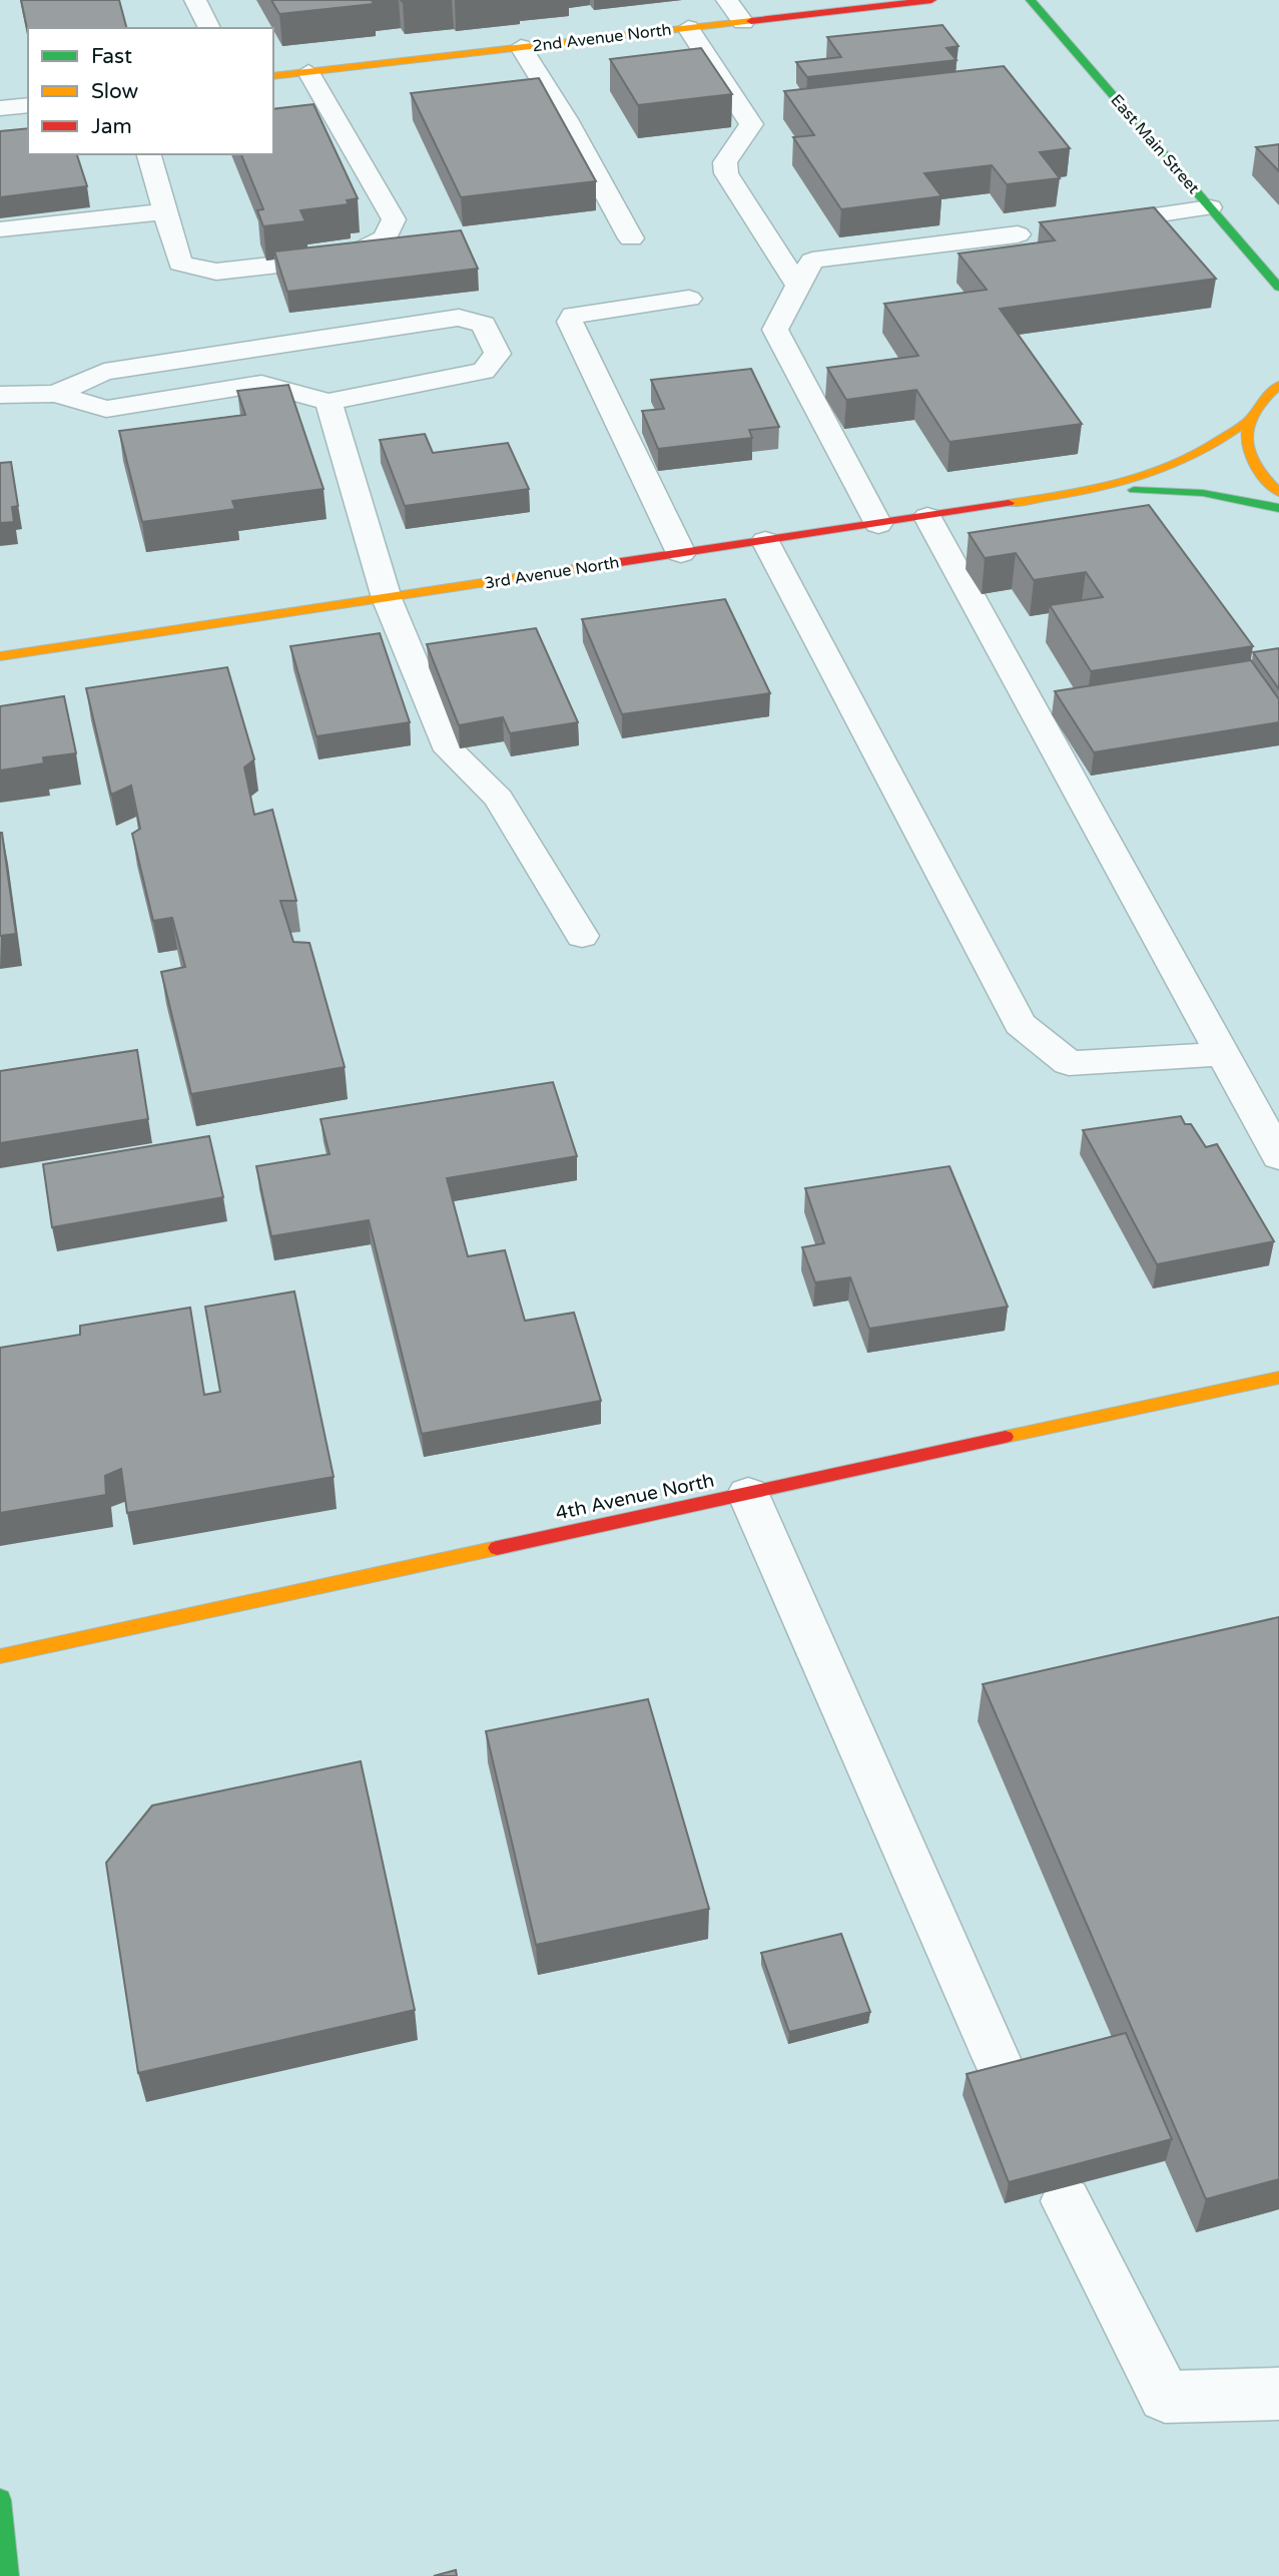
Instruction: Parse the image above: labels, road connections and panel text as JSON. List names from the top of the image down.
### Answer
{
  "streets": {
    "main road": [
      "2nd Avenue North",
      "East Main Street",
      "3rd Avenue North",
      "4th Avenue North"
    ]
  },
  "legend": ["Fast", "Slow", "Jam"]
}
